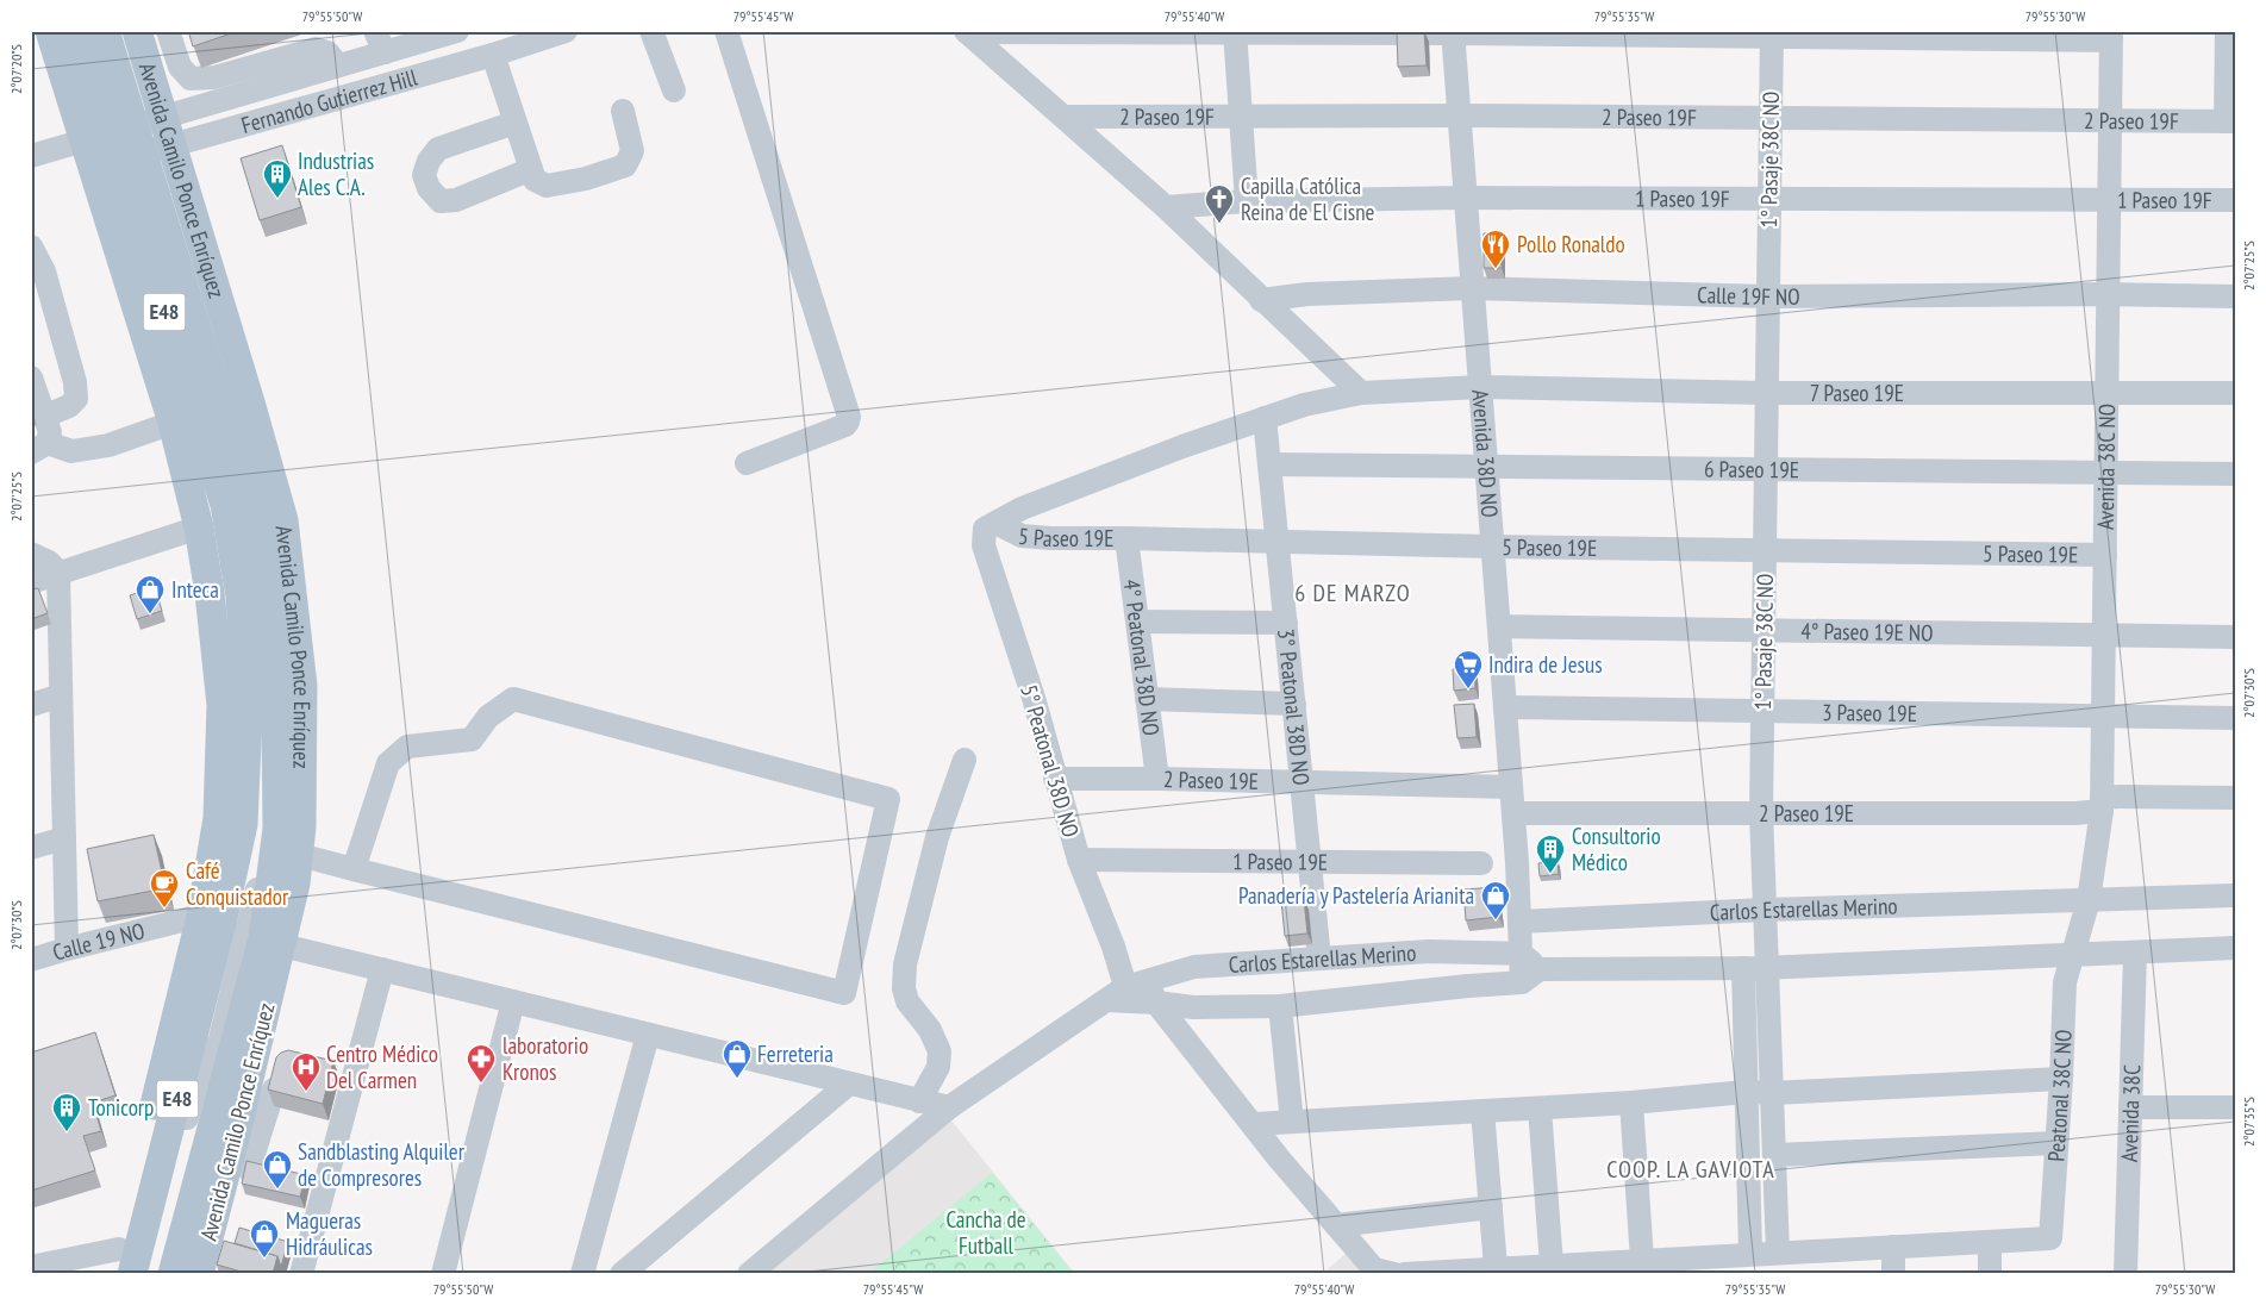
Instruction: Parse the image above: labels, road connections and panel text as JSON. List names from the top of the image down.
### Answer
{
  "streets": {
    "main road": ["Avenida Camilo Ponce Enríquez", "E48"],
    "street": [
      "Fernando Gutierrez Hill",
      "2 Paseo 19F",
      "1° Pasaje 38C NO",
      "1 Paseo 19F",
      "Calle 19F NO",
      "7 Paseo 19E",
      "Avenida 38D NO",
      "Avenida 38C NO",
      "6 Paseo 19E",
      "5 Paseo 19E",
      "4° Paseo 19E NO",
      "4° Peatonal 38D NO",
      "3° Peatonal 38D NO",
      "3 Paseo 19E",
      "5° Peatonal 38D NO",
      "2 Paseo 19E",
      "1 Paseo 19E",
      "Carlos Estarellas Merino",
      "Calle 19 NO",
      "Peatonal 38C NO",
      "Avenida 38C"
    ]
  },
  "crossings": [
    ["Fernando Gutierrez Hill", "Avenida Camilo Ponce Enríquez"],
    ["Fernando Gutierrez Hill", "E48"],
    ["2 Paseo 19F", "1° Pasaje 38C NO"],
    ["2 Paseo 19F", "Avenida 38D NO"],
    ["2 Paseo 19F", "Avenida 38C NO"],
    ["1° Pasaje 38C NO", "1 Paseo 19F"],
    ["1° Pasaje 38C NO", "Calle 19F NO"],
    ["1° Pasaje 38C NO", "7 Paseo 19E"],
    ["1° Pasaje 38C NO", "6 Paseo 19E"],
    ["1° Pasaje 38C NO", "5 Paseo 19E"],
    ["1° Pasaje 38C NO", "4° Paseo 19E NO"],
    ["1° Pasaje 38C NO", "3 Paseo 19E"],
    ["1° Pasaje 38C NO", "2 Paseo 19E"],
    ["1° Pasaje 38C NO", "Carlos Estarellas Merino"],
    ["Avenida Camilo Ponce Enríquez", "E48"],
    ["1 Paseo 19F", "Avenida 38D NO"],
    ["1 Paseo 19F", "Avenida 38C NO"],
    ["Calle 19F NO", "Avenida 38D NO"],
    ["Calle 19F NO", "Avenida 38C NO"],
    ["E48", "Calle 19 NO"],
    ["7 Paseo 19E", "Avenida 38D NO"],
    ["7 Paseo 19E", "Avenida 38C NO"],
    ["7 Paseo 19E", "5 Paseo 19E"],
    ["7 Paseo 19E", "3° Peatonal 38D NO"],
    ["7 Paseo 19E", "5° Peatonal 38D NO"],
    ["Avenida 38D NO", "6 Paseo 19E"],
    ["Avenida 38D NO", "5 Paseo 19E"],
    ["Avenida 38D NO", "4° Paseo 19E NO"],
    ["Avenida 38D NO", "3 Paseo 19E"],
    ["Avenida 38D NO", "2 Paseo 19E"],
    ["Avenida 38D NO", "Carlos Estarellas Merino"],
    ["Avenida 38C NO", "6 Paseo 19E"],
    ["Avenida 38C NO", "5 Paseo 19E"],
    ["Avenida 38C NO", "4° Paseo 19E NO"],
    ["Avenida 38C NO", "3 Paseo 19E"],
    ["Avenida 38C NO", "2 Paseo 19E"],
    ["Avenida 38C NO", "Carlos Estarellas Merino"],
    ["6 Paseo 19E", "3° Peatonal 38D NO"],
    ["5 Paseo 19E", "4° Peatonal 38D NO"],
    ["5 Paseo 19E", "3° Peatonal 38D NO"],
    ["5 Paseo 19E", "5° Peatonal 38D NO"],
    ["4° Peatonal 38D NO", "2 Paseo 19E"],
    ["3° Peatonal 38D NO", "2 Paseo 19E"],
    ["3° Peatonal 38D NO", "1 Paseo 19E"],
    ["3° Peatonal 38D NO", "Carlos Estarellas Merino"],
    ["5° Peatonal 38D NO", "2 Paseo 19E"],
    ["5° Peatonal 38D NO", "1 Paseo 19E"],
    ["5° Peatonal 38D NO", "Carlos Estarellas Merino"],
    ["Carlos Estarellas Merino", "Peatonal 38C NO"],
    ["Carlos Estarellas Merino", "Avenida 38C"]
  ],
  "districts": ["6 DE MARZO", "COOP. LA GAVIOTA"],
  "parks": ["Cancha de Futball"],
  "places": {
    "building": ["Industrias Ales C.A.", "Consultorio Médico", "Tonicorp"],
    "church": ["Capilla Católica Reina de El Cisne"],
    "restaurant": ["Pollo Ronaldo"],
    "shop": [
      "Inteca",
      "Panadería y Pastelería Arianita",
      "Ferreteria",
      "Sandblasting Alquiler de Compresores",
      "Magueras Hidráulicas"
    ],
    "supermarket": ["Indira de Jesus"],
    "cafe": ["Café Conquistador"],
    "pharmacy": ["laboratorio Kronos"],
    "hospital": ["Centro Médico Del Carmen"]
  },
  "coordinates": [
    "79°55'50\"W",
    "79°55'45\"W",
    "79°55'40\"W",
    "79°55'35\"W",
    "79°55'30\"W",
    "2°07'20\"S",
    "2°07'25\"S",
    "2°07'30\"S",
    "2°07'35\"S"
  ]
}
